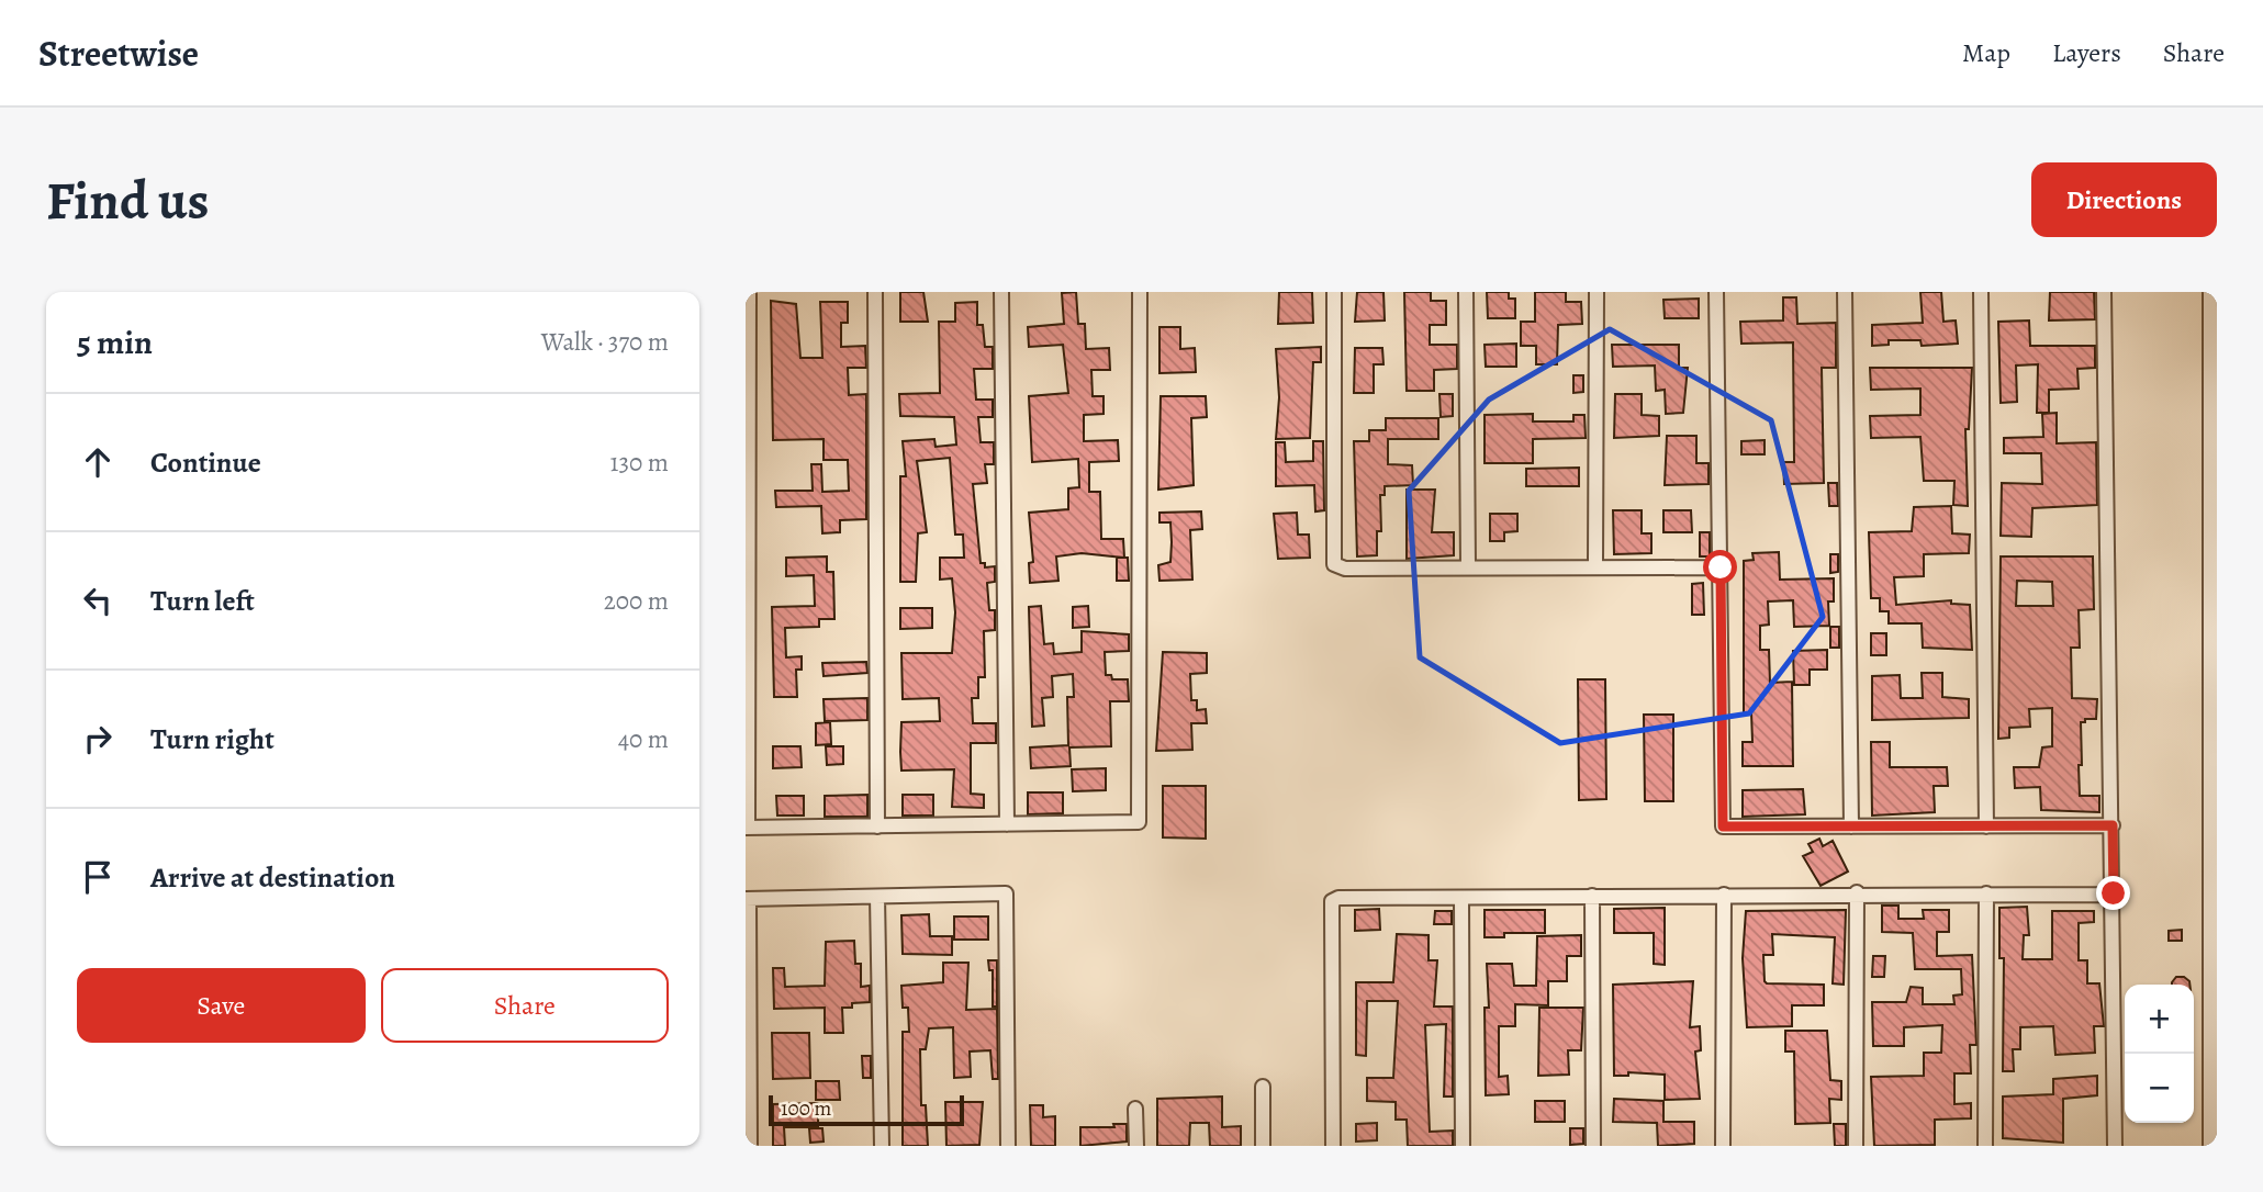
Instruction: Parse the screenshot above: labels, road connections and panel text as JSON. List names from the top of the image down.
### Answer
{
  "scale_bar": "100 m",
  "page": {
    "header": "Streetwise",
    "nav": ["Map", "Layers", "Share"],
    "buttons": [
      "Directions",
      ["Save", "Share"]
    ],
    "title": "Find us",
    "heading": ["5 min", "Walk · 370 m"],
    "list": [
      ["Continue", "130 m"],
      ["Turn left", "200 m"],
      ["Turn right", "40 m"],
      "Arrive at destination"
    ],
    "map_buttons": ["+", "−"],
    "scale": "100 m"
  }
}
